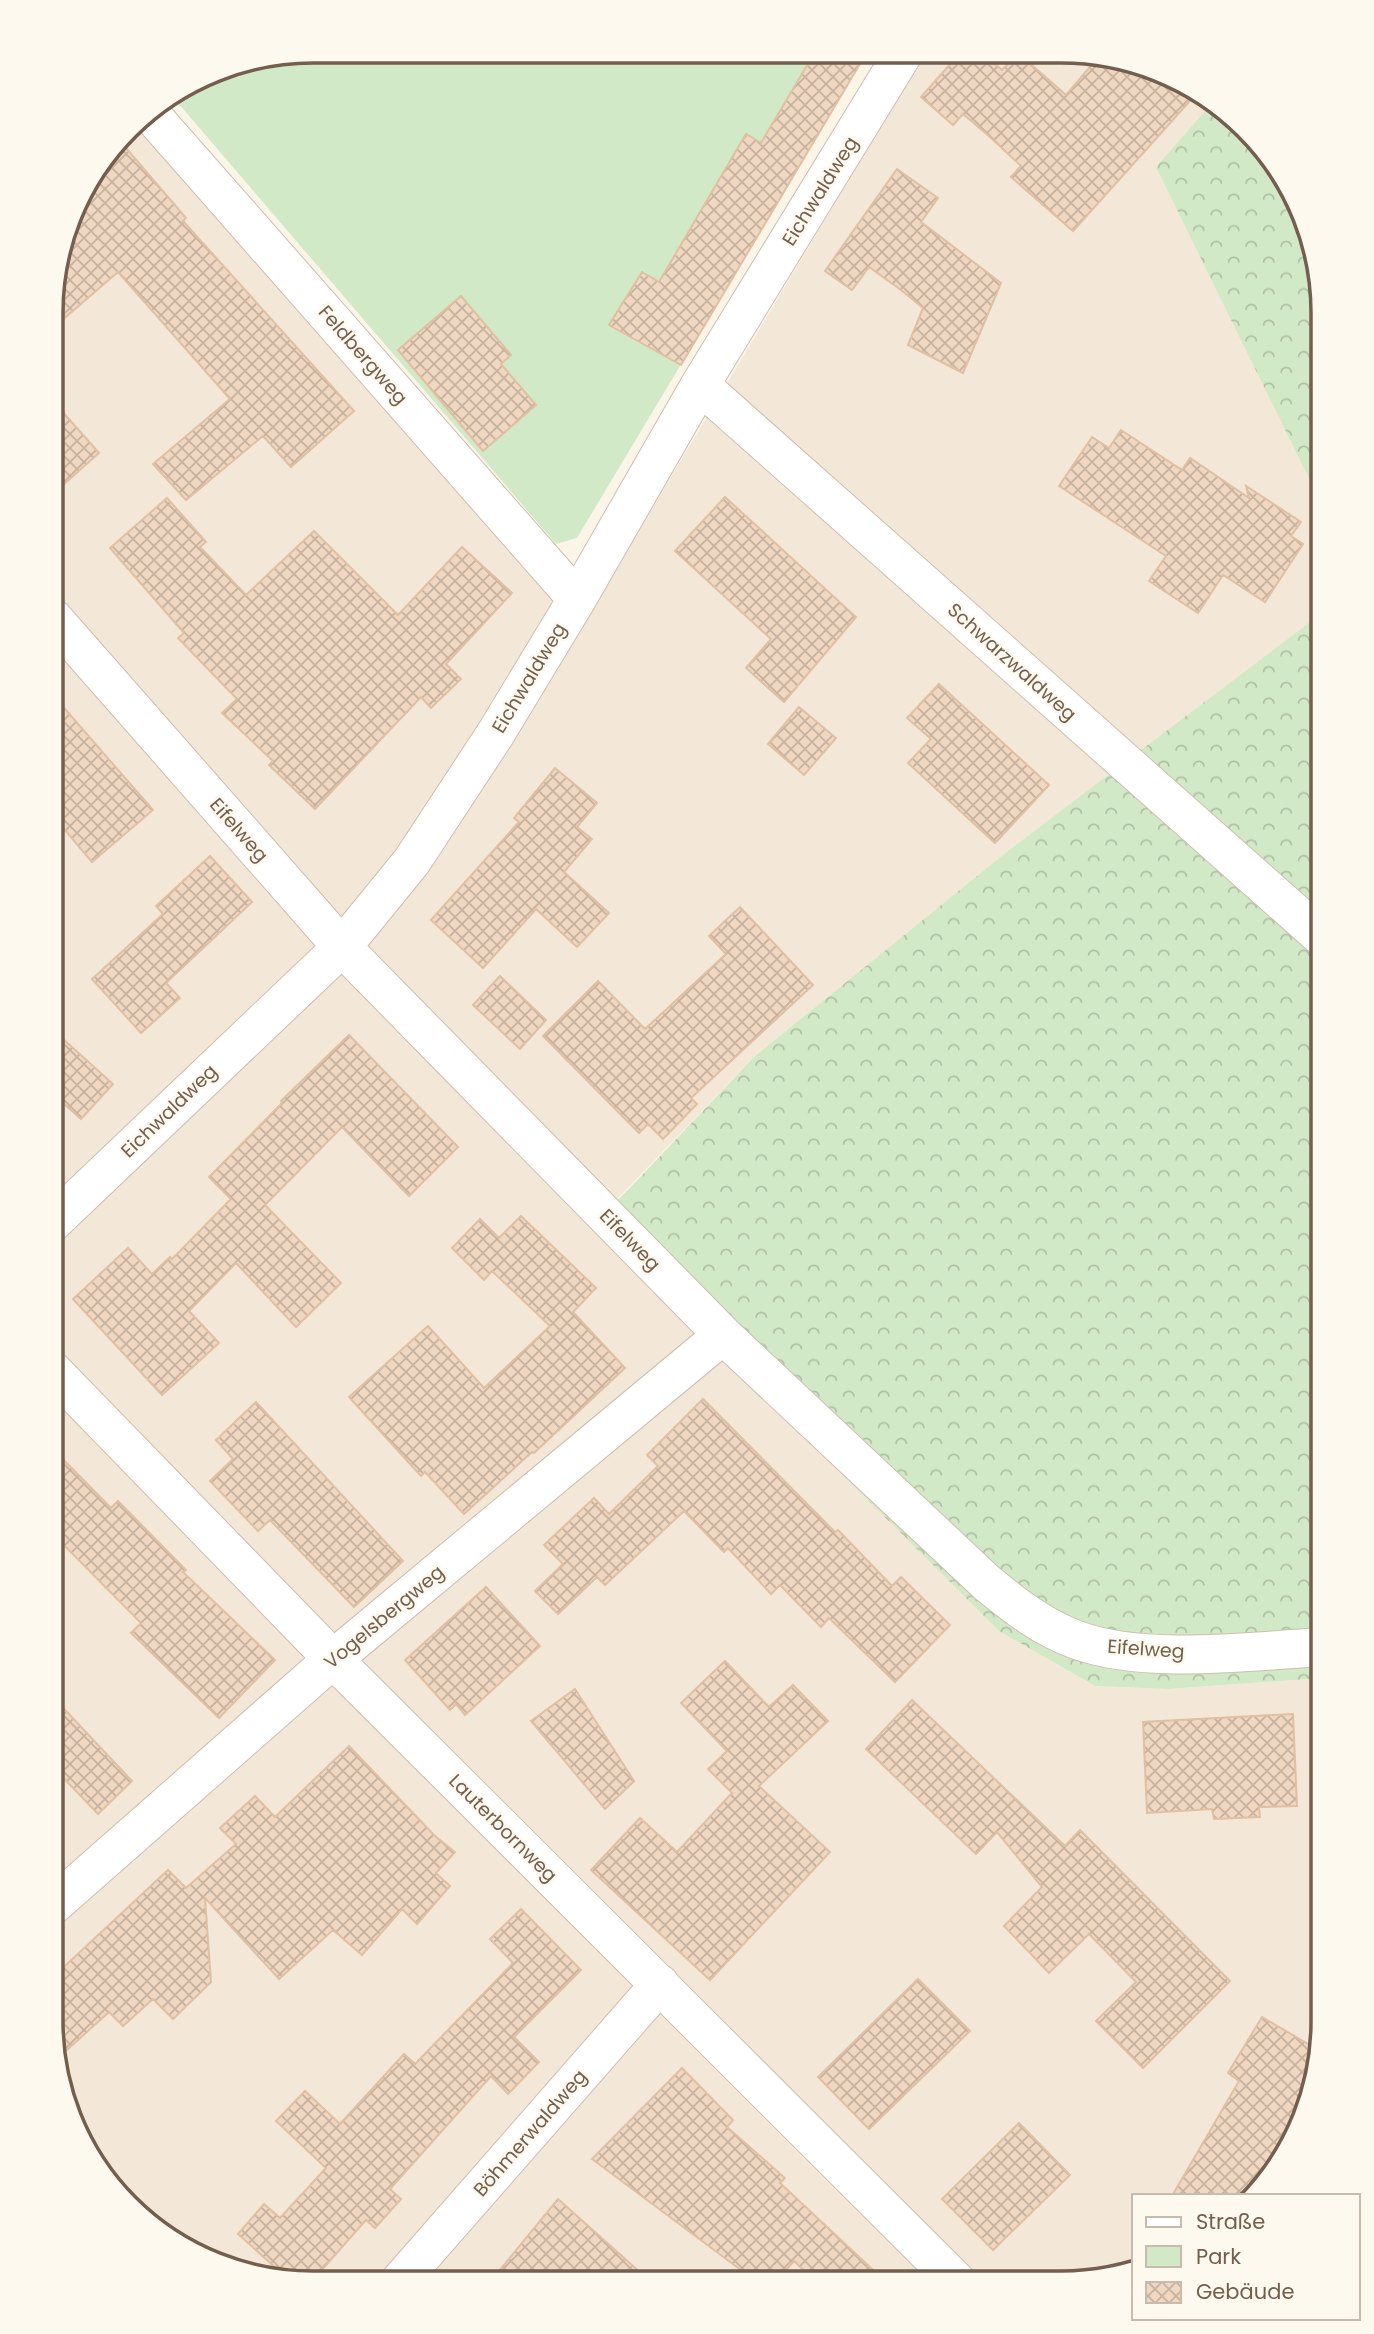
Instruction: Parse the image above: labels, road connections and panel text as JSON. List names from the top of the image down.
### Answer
{
  "streets": {
    "street": [
      "Eichwaldweg",
      "Feldbergweg",
      "Schwarzwaldweg",
      "Eifelweg",
      "Vogelsbergweg",
      "Lauterbornweg",
      "Böhmerwaldweg"
    ]
  },
  "crossings": [
    ["Eichwaldweg", "Feldbergweg"],
    ["Eichwaldweg", "Schwarzwaldweg"],
    ["Eichwaldweg", "Eifelweg"],
    ["Eifelweg", "Vogelsbergweg"],
    ["Vogelsbergweg", "Lauterbornweg"],
    ["Lauterbornweg", "Böhmerwaldweg"]
  ],
  "legend": ["Straße", "Park", "Gebäude"]
}
